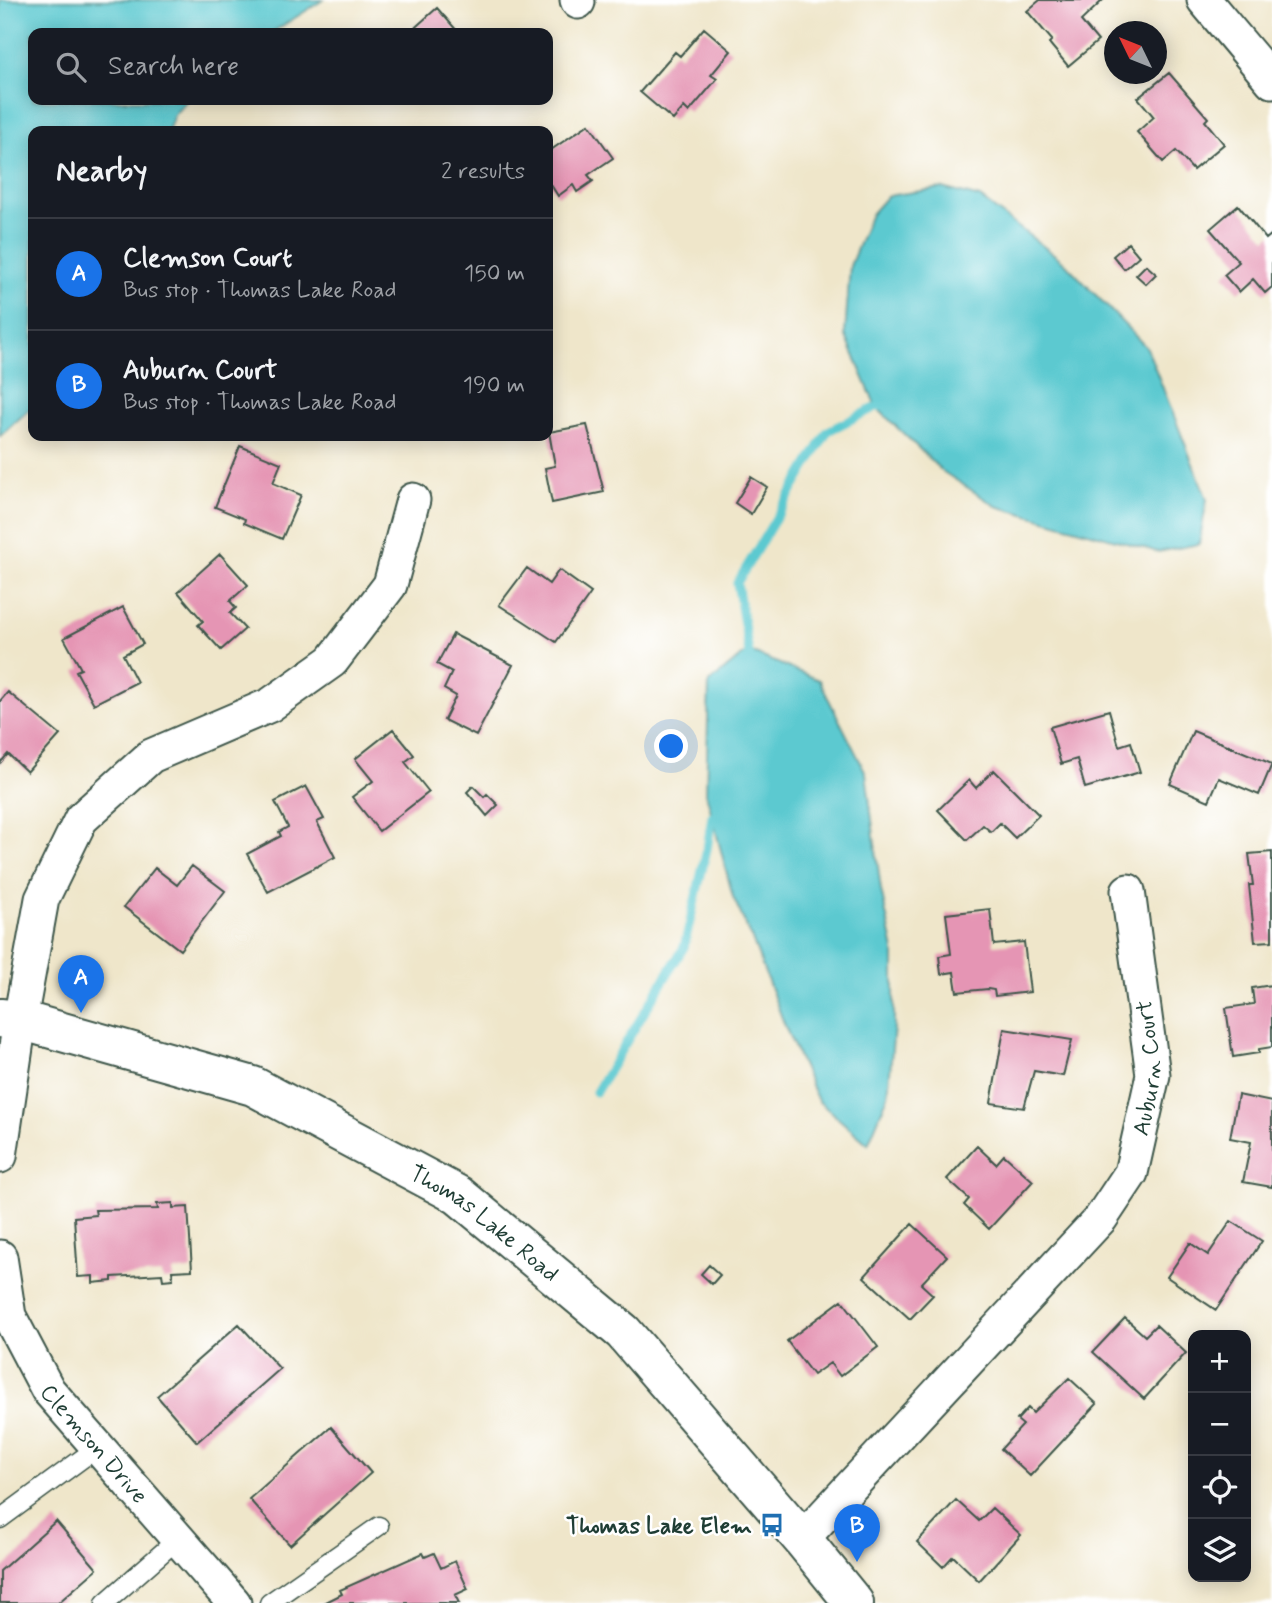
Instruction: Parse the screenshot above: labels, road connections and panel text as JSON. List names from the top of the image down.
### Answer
{
  "streets": {
    "street": ["Auburn Court", "Thomas Lake Road", "Clemson Drive"]
  },
  "crossings": [
    ["Auburn Court", "Thomas Lake Road"]
  ],
  "places": {
    "bus stop": ["Thomas Lake Elem"]
  },
  "north": "top left",
  "page": {
    "search": "Search here",
    "heading": ["Nearby", "2 results"],
    "list": [
      {
        "mark": "A",
        "name": "Clemson Court",
        "note": "Bus stop · Thomas Lake Road",
        "value": "150 m"
      },
      {
        "mark": "B",
        "name": "Auburn Court",
        "note": "Bus stop · Thomas Lake Road",
        "value": "190 m"
      }
    ],
    "pins": ["A", "B"],
    "map_buttons": ["+", "−"]
  }
}
